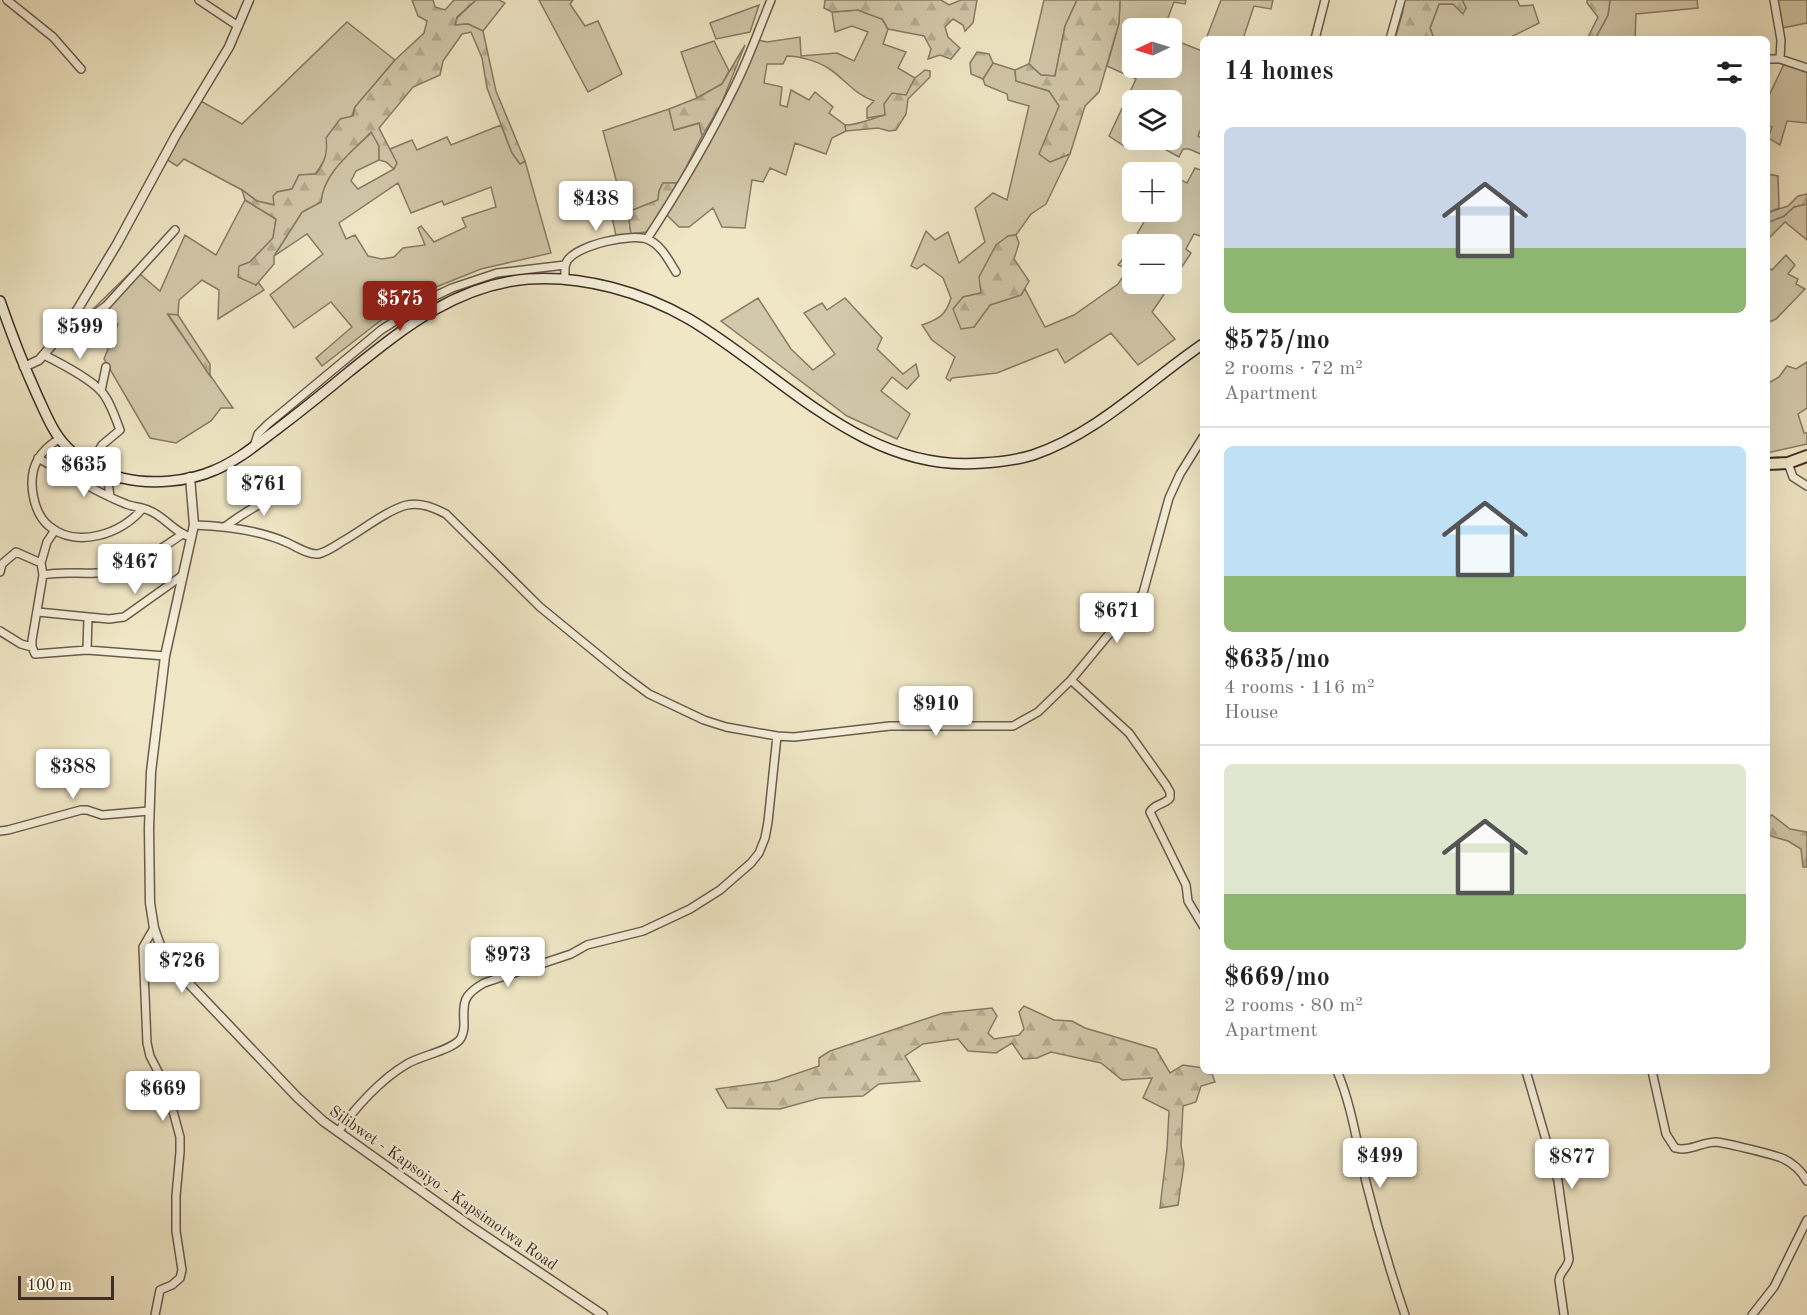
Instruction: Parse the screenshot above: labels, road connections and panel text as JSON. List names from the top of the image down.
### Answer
{
  "streets": {
    "street": ["Silibwet - Kapsoiyo - Kapsimotwa Road"]
  },
  "scale_bar": "100 m",
  "north": "left",
  "page": {
    "map_buttons": ["+", "−"],
    "heading": "14 homes",
    "list": [
      {
        "name": "$575/mo",
        "note": "2 rooms · 72 m² · Apartment"
      },
      {
        "name": "$635/mo",
        "note": "4 rooms · 116 m² · House"
      },
      {
        "name": "$669/mo",
        "note": "2 rooms · 80 m² · Apartment"
      }
    ],
    "price": [
      "$438",
      "$575",
      "$599",
      "$635",
      "$761",
      "$467",
      "$671",
      "$910",
      "$388",
      "$973",
      "$726",
      "$669",
      "$499",
      "$877"
    ],
    "scale": "100 m"
  }
}
